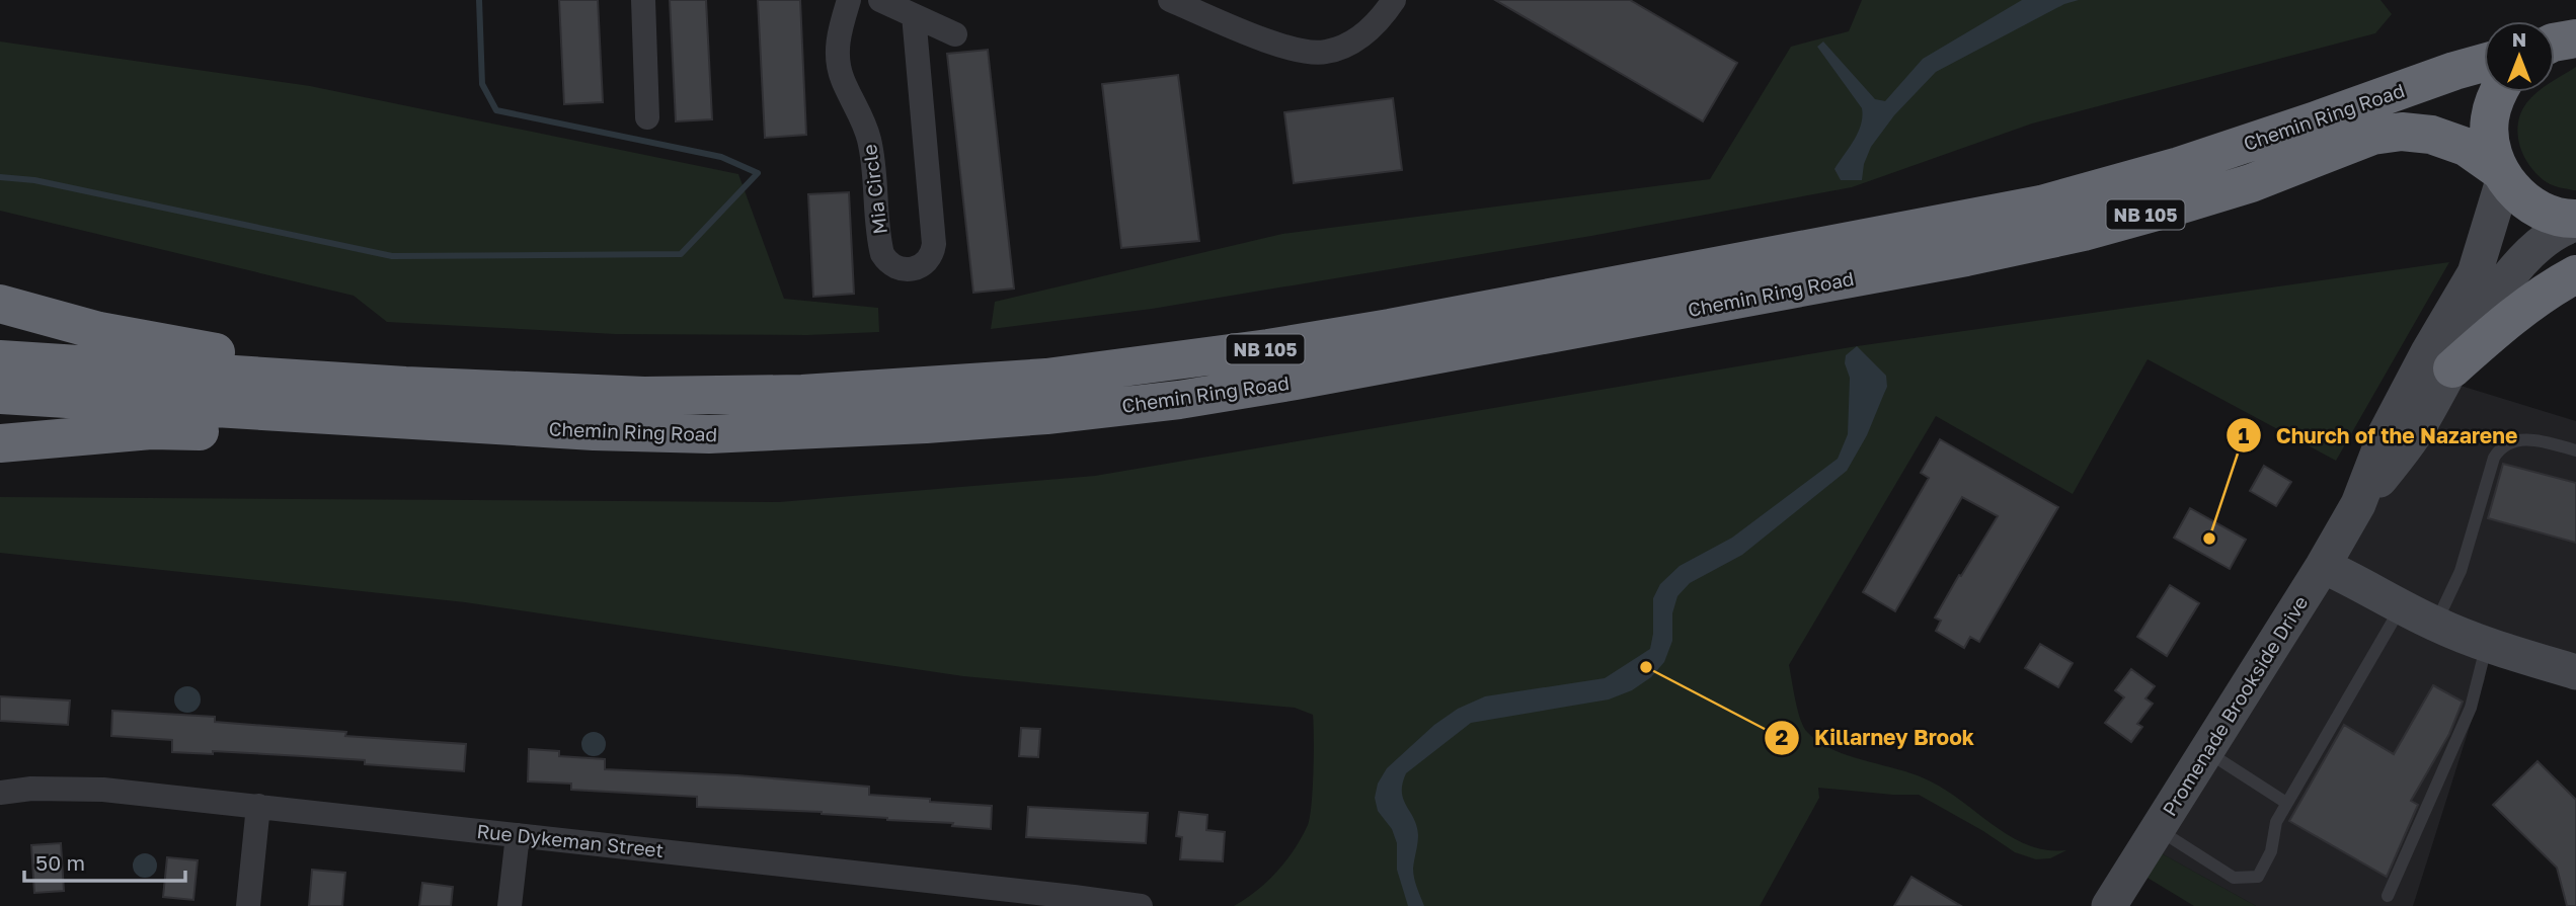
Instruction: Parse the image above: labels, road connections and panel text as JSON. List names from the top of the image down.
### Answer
{
  "streets": {
    "highway": ["Chemin Ring Road", "NB 105"],
    "street": ["Mia Circle", "Promenade Brookside Drive", "Rue Dykeman Street"]
  },
  "crossings": [
    ["Chemin Ring Road", "Promenade Brookside Drive"]
  ],
  "places": ["Church of the Nazarene", "Killarney Brook"],
  "scale_bar": "50 m",
  "north": "top"
}
